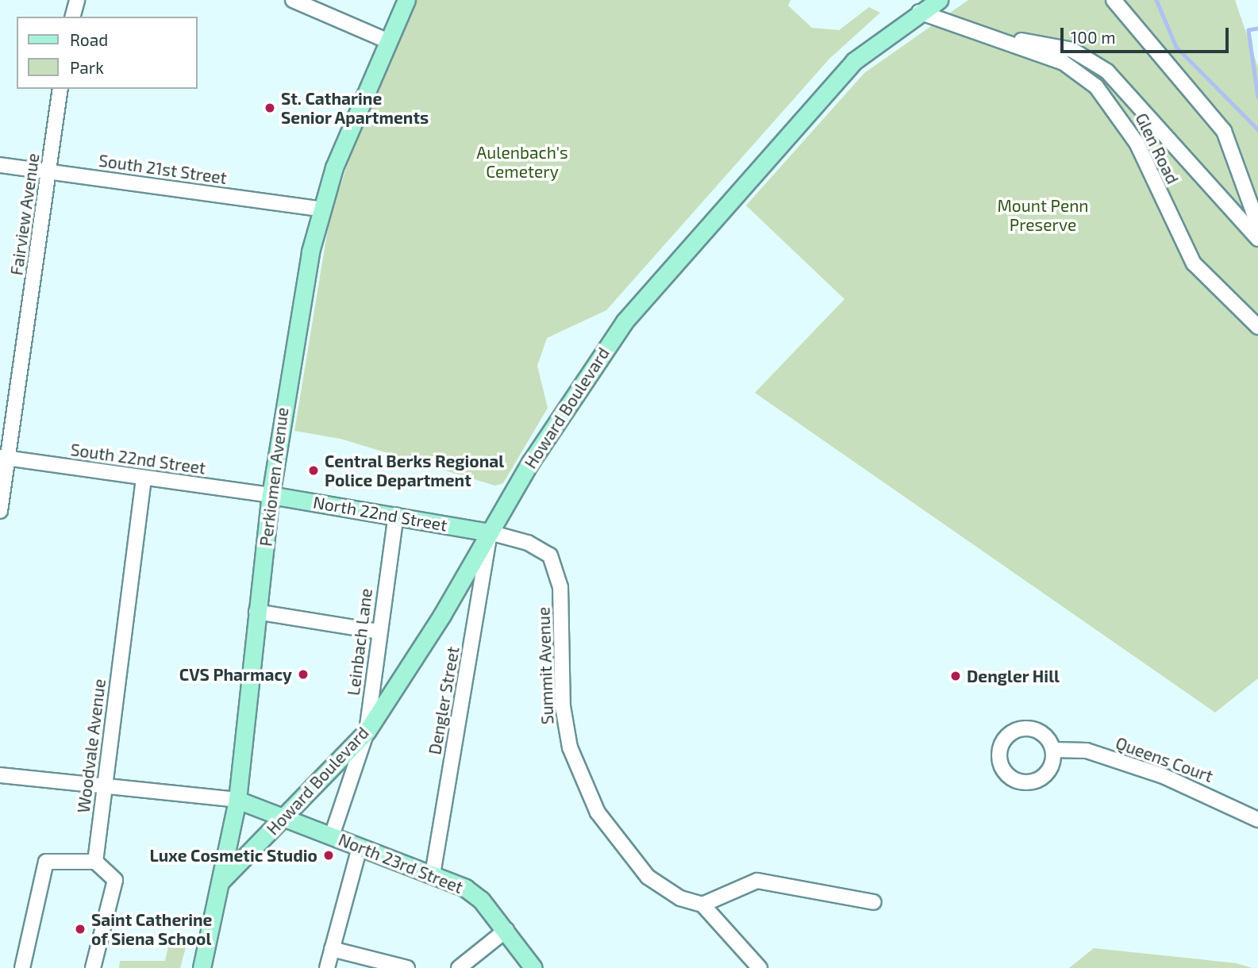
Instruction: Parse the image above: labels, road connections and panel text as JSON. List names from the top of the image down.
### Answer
{
  "streets": {
    "main road": [
      "Howard Boulevard",
      "Perkiomen Avenue",
      "North 22nd Street",
      "North 23rd Street"
    ],
    "street": [
      "Glen Road",
      "South 21st Street",
      "Fairview Avenue",
      "South 22nd Street",
      "Leinbach Lane",
      "Summit Avenue",
      "Dengler Street",
      "Woodvale Avenue",
      "Queens Court"
    ]
  },
  "crossings": [
    ["Glen Road", "Howard Boulevard"],
    ["South 21st Street", "Fairview Avenue"],
    ["South 21st Street", "Perkiomen Avenue"],
    ["Fairview Avenue", "South 22nd Street"],
    ["Howard Boulevard", "Perkiomen Avenue"],
    ["Howard Boulevard", "North 22nd Street"],
    ["Howard Boulevard", "Leinbach Lane"],
    ["Howard Boulevard", "Summit Avenue"],
    ["Howard Boulevard", "Dengler Street"],
    ["Howard Boulevard", "North 23rd Street"],
    ["South 22nd Street", "Perkiomen Avenue"],
    ["South 22nd Street", "North 22nd Street"],
    ["South 22nd Street", "Woodvale Avenue"],
    ["Perkiomen Avenue", "North 22nd Street"],
    ["Perkiomen Avenue", "North 23rd Street"],
    ["North 22nd Street", "Leinbach Lane"],
    ["North 22nd Street", "Summit Avenue"],
    ["North 22nd Street", "Dengler Street"],
    ["Leinbach Lane", "North 23rd Street"],
    ["Summit Avenue", "Dengler Street"],
    ["Dengler Street", "North 23rd Street"]
  ],
  "parks": ["Aulenbach's Cemetery", "Mount Penn Preserve"],
  "places": [
    "St. Catharine Senior Apartments",
    "Central Berks Regional Police Department",
    "CVS Pharmacy",
    "Dengler Hill",
    "Luxe Cosmetic Studio",
    "Saint Catherine of Siena School"
  ],
  "legend": ["Road", "Park"],
  "scale_bar": "100 m"
}
